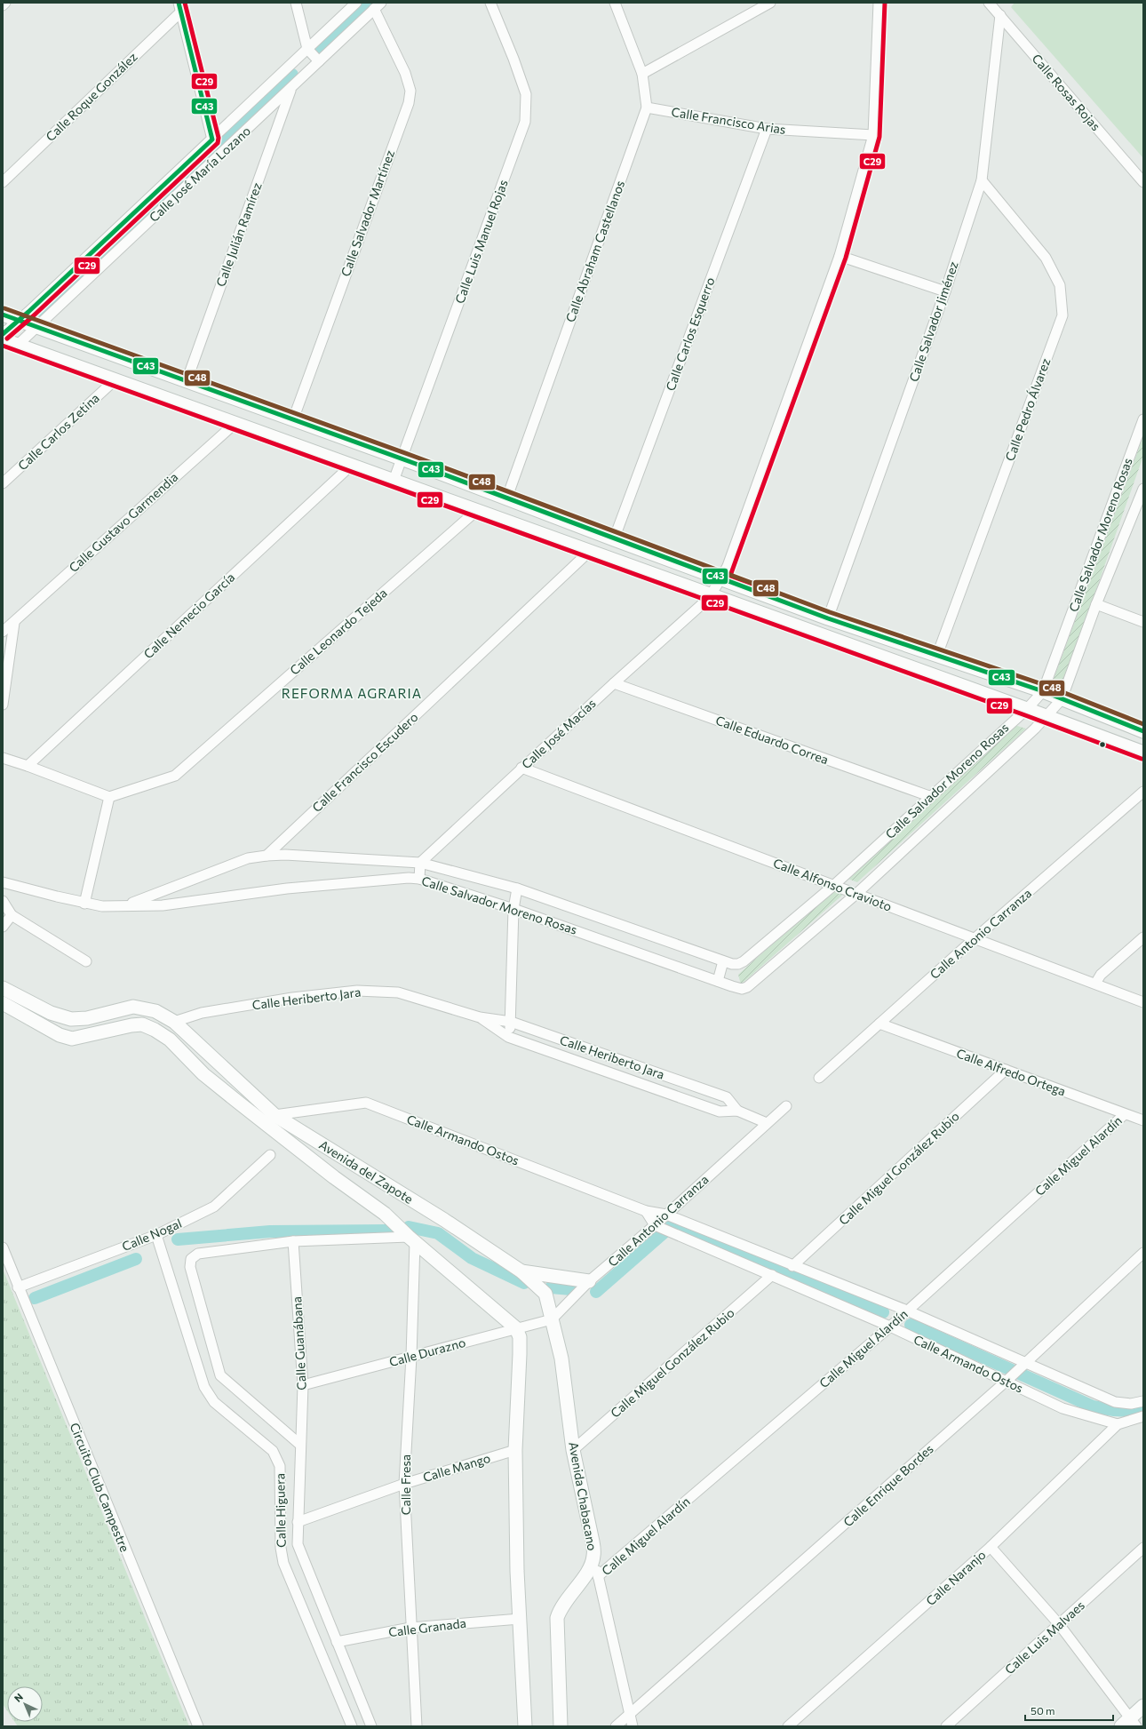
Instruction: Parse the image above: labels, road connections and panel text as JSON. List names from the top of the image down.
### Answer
{
  "streets": {
    "main road": ["Avenida del Zapote", "Avenida Chabacano"],
    "street": [
      "Calle Rosas Rojas",
      "Calle Roque González",
      "Calle Francisco Arias",
      "Calle José María Lozano",
      "Calle Salvador Martínez",
      "Calle Julián Ramírez",
      "Calle Luis Manuel Rojas",
      "Calle Abraham Castellanos",
      "Calle Salvador Jiménez",
      "Calle Carlos Esquerro",
      "Calle Pedro Álvarez",
      "Calle Carlos Zetina",
      "Calle Gustavo Garmendia",
      "Calle Salvador Moreno Rosas",
      "Calle Nemecio García",
      "Calle Leonardo Tejeda",
      "Calle José Macías",
      "Calle Eduardo Correa",
      "Calle Francisco Escudero",
      "Calle Alfonso Cravioto",
      "Calle Antonio Carranza",
      "Calle Heriberto Jara",
      "Calle Alfredo Ortega",
      "Calle Armando Ostos",
      "Calle Miguel Alardín",
      "Calle Miguel González Rubio",
      "Calle Nogal",
      "Calle Guanábana",
      "Calle Durazno",
      "Calle Mango",
      "Calle Fresa",
      "Calle Enrique Bordes",
      "Circuito Club Campestre",
      "Calle Higuera",
      "Calle Naranjo",
      "Calle Granada",
      "Calle Luis Malvaes"
    ]
  },
  "crossings": [
    ["Calle Rosas Rojas", "Calle Salvador Jiménez"],
    ["Calle Francisco Arias", "Calle Abraham Castellanos"],
    ["Calle Francisco Arias", "Calle Carlos Esquerro"],
    ["Calle Francisco Arias", "Calle José Macías"],
    ["Calle José María Lozano", "Calle Salvador Martínez"],
    ["Calle José María Lozano", "Calle Julián Ramírez"],
    ["Calle Salvador Jiménez", "Calle Pedro Álvarez"],
    ["Calle Salvador Moreno Rosas", "Calle José Macías"],
    ["Calle Salvador Moreno Rosas", "Calle Eduardo Correa"],
    ["Calle Salvador Moreno Rosas", "Calle Francisco Escudero"],
    ["Calle Salvador Moreno Rosas", "Calle Alfonso Cravioto"],
    ["Calle José Macías", "Calle Eduardo Correa"],
    ["Calle José Macías", "Calle Alfonso Cravioto"],
    ["Calle Alfonso Cravioto", "Calle Antonio Carranza"],
    ["Calle Antonio Carranza", "Calle Heriberto Jara"],
    ["Calle Antonio Carranza", "Calle Alfredo Ortega"],
    ["Calle Antonio Carranza", "Calle Armando Ostos"],
    ["Calle Antonio Carranza", "Avenida del Zapote"],
    ["Calle Antonio Carranza", "Calle Durazno"],
    ["Calle Antonio Carranza", "Avenida Chabacano"],
    ["Calle Heriberto Jara", "Avenida del Zapote"],
    ["Calle Alfredo Ortega", "Calle Miguel Alardín"],
    ["Calle Alfredo Ortega", "Calle Miguel González Rubio"],
    ["Calle Armando Ostos", "Calle Miguel Alardín"],
    ["Calle Armando Ostos", "Calle Miguel González Rubio"],
    ["Calle Armando Ostos", "Avenida del Zapote"],
    ["Calle Armando Ostos", "Calle Enrique Bordes"],
    ["Calle Armando Ostos", "Calle Naranjo"],
    ["Calle Miguel González Rubio", "Avenida Chabacano"],
    ["Avenida del Zapote", "Calle Durazno"],
    ["Avenida del Zapote", "Calle Fresa"],
    ["Avenida del Zapote", "Avenida Chabacano"],
    ["Calle Nogal", "Circuito Club Campestre"],
    ["Calle Nogal", "Calle Higuera"],
    ["Calle Guanábana", "Calle Durazno"],
    ["Calle Guanábana", "Calle Higuera"],
    ["Calle Durazno", "Calle Fresa"],
    ["Calle Durazno", "Avenida Chabacano"],
    ["Calle Mango", "Calle Fresa"],
    ["Calle Mango", "Calle Higuera"],
    ["Calle Fresa", "Calle Granada"],
    ["Calle Higuera", "Calle Granada"]
  ],
  "districts": ["REFORMA AGRARIA"],
  "lines": ["transit line C43", "transit line C29", "transit line C48"],
  "scale_bar": "50 m",
  "north": "top left"
}
